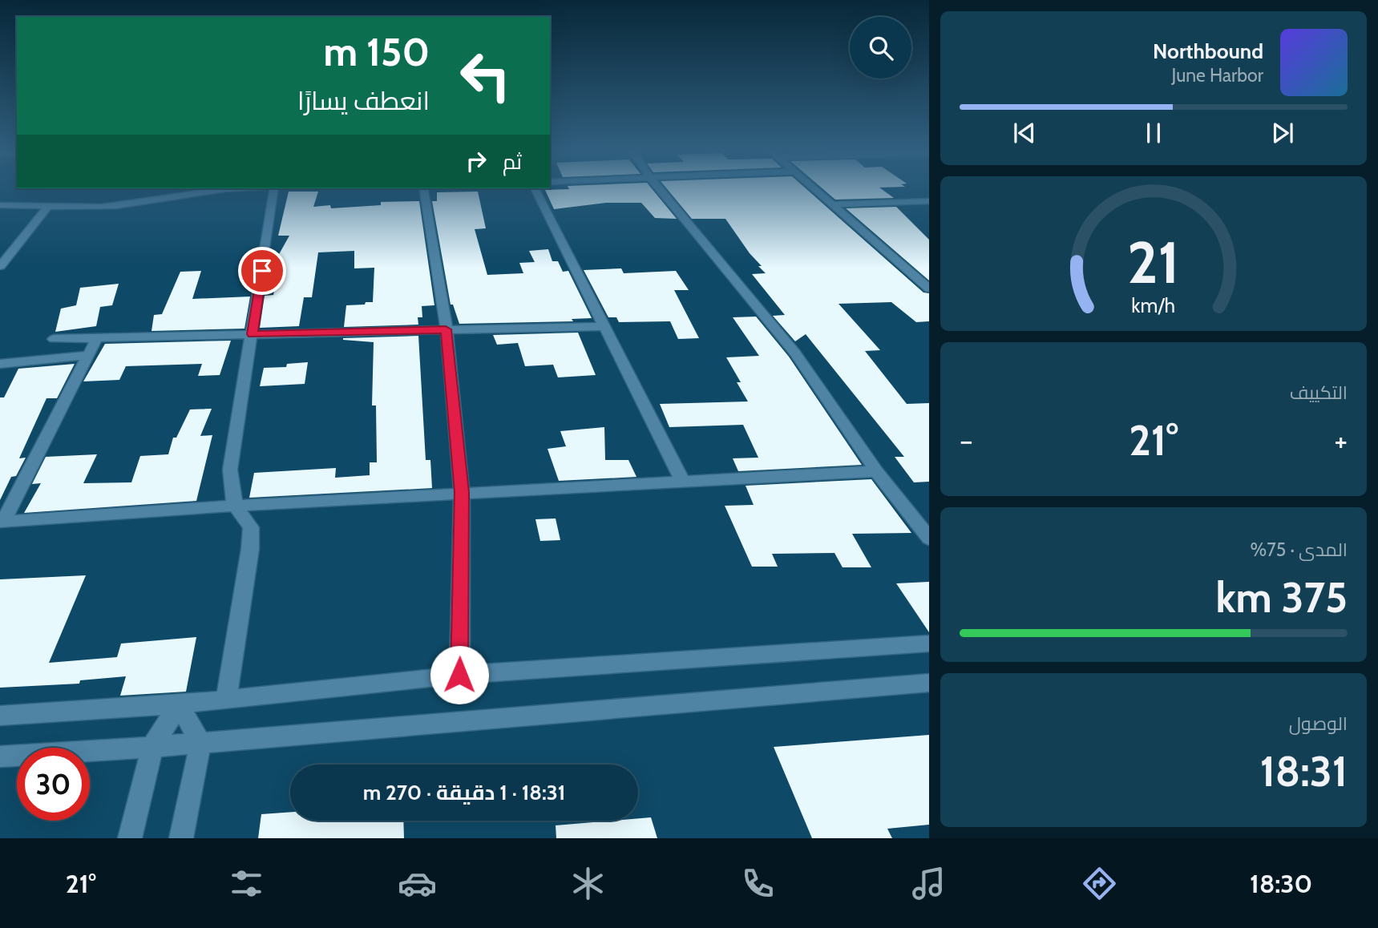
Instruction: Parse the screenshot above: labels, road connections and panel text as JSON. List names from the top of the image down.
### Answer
{
  "page": {
    "turn": ["150 m", "انعطف يسارًا"],
    "song": ["Northbound", "June Harbor"],
    "then": "ثم",
    "tile": [
      "التكييف",
      ["المدى · 75%", "375 km"],
      ["الوصول", "18:31"]
    ],
    "heat": ["−", "21°", "+"],
    "limit": "30",
    "trip": "18:31 · 1 دقيقة · 270 m",
    "tabs": ["18:30", "21°"],
    "gauge": ["21", "km/h"]
  }
}
